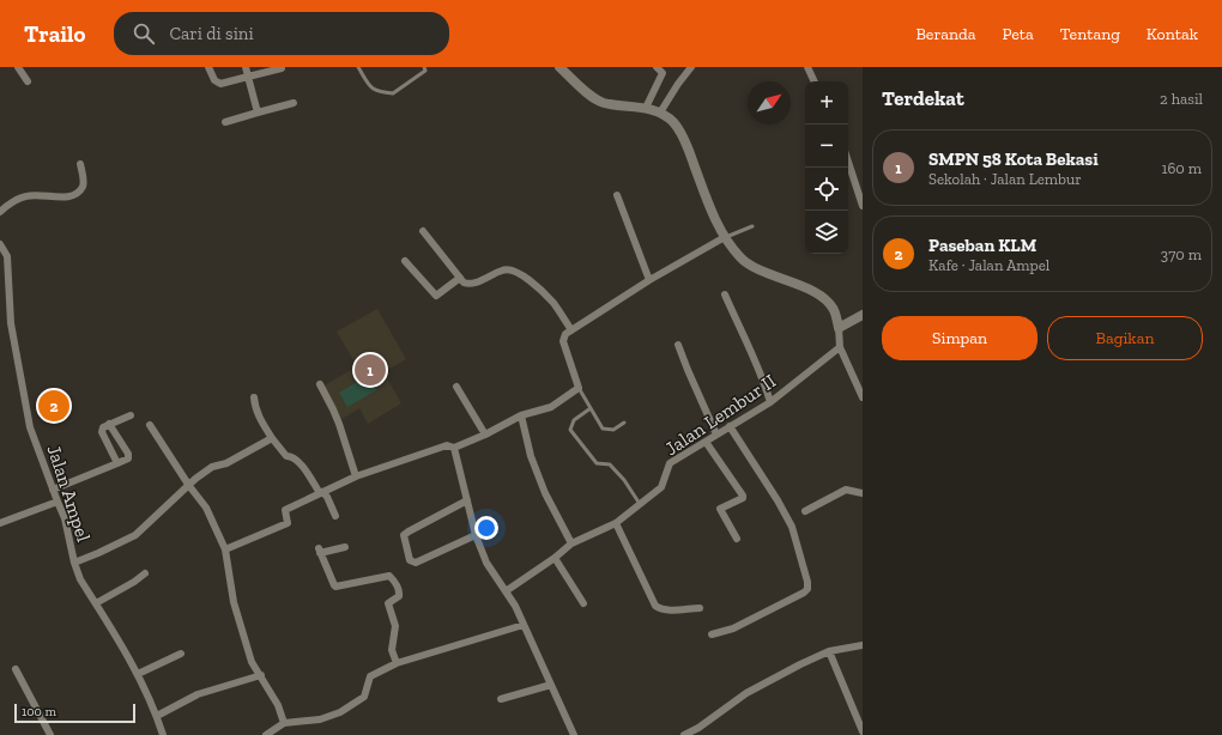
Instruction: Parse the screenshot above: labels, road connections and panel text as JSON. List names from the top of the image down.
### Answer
{
  "streets": {
    "street": ["Jalan Lembur II", "Jalan Ampel"]
  },
  "scale_bar": "100 m",
  "north": "top right",
  "page": {
    "header": "Trailo",
    "search": "Cari di sini",
    "nav": [
      "Beranda",
      "Peta",
      "Tentang",
      "Kontak"
    ],
    "heading": ["Terdekat", "2 hasil"],
    "map_buttons": ["+", "−"],
    "list": [
      {
        "mark": "1",
        "name": "SMPN 58 Kota Bekasi",
        "note": "Sekolah · Jalan Lembur",
        "value": "160 m"
      },
      {
        "mark": "2",
        "name": "Paseban KLM",
        "note": "Kafe · Jalan Ampel",
        "value": "370 m"
      }
    ],
    "buttons": ["Simpan", "Bagikan"],
    "pins": ["1", "2"],
    "scale": "100 m"
  }
}
